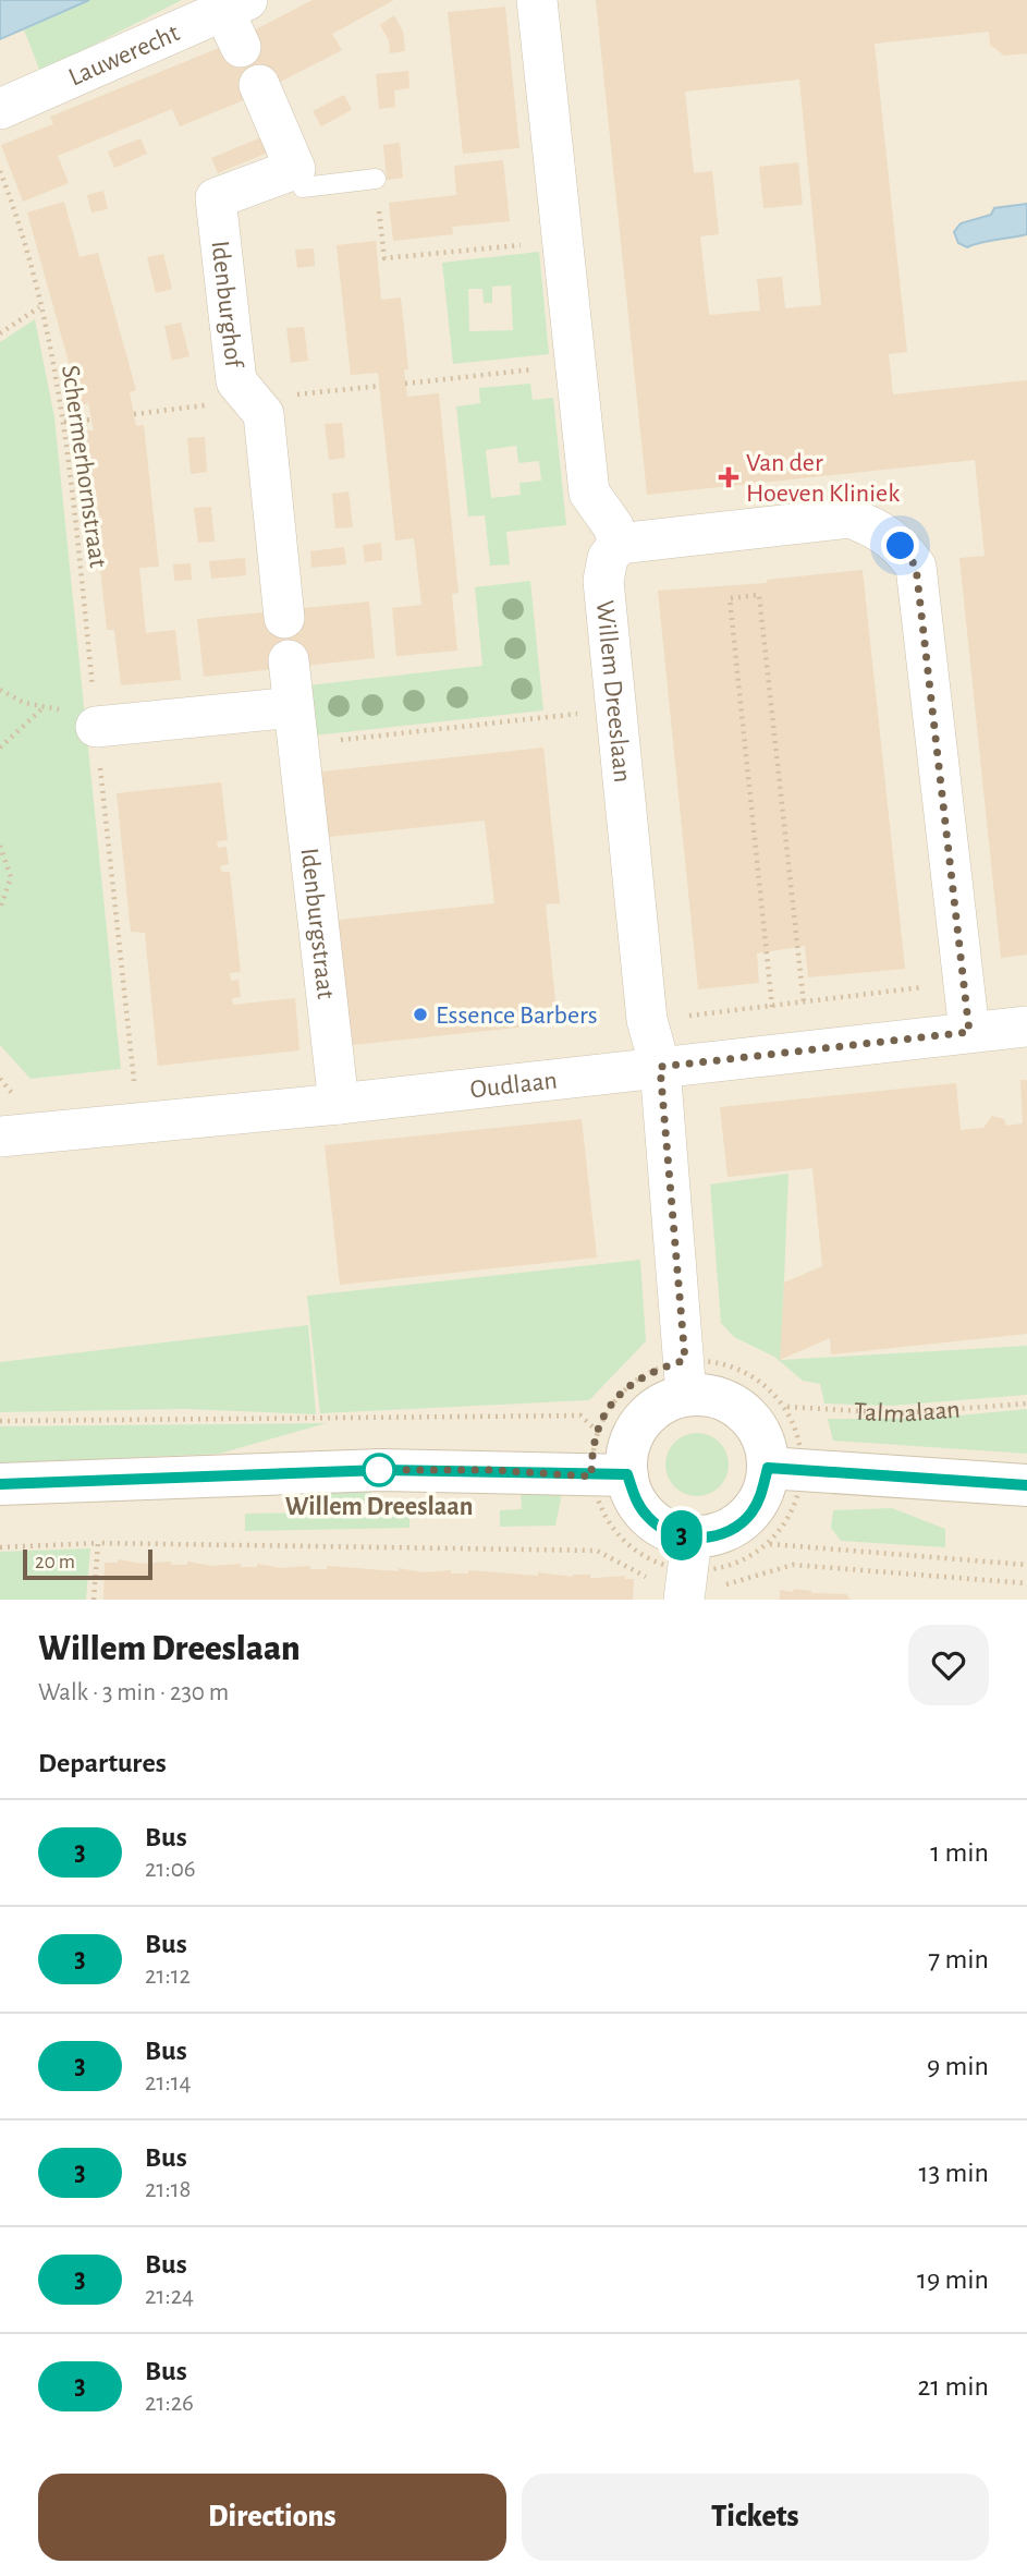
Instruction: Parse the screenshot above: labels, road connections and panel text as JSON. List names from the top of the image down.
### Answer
{
  "streets": {
    "street": [
      "Lauwerecht",
      "Idenburghof",
      "Willem Dreeslaan",
      "Idenburgstraat",
      "Oudlaan"
    ],
    "path": ["Schermerhornstraat", "Talmalaan"]
  },
  "crossings": [
    ["Schermerhornstraat", "Oudlaan"],
    ["Willem Dreeslaan", "Oudlaan"],
    ["Idenburgstraat", "Oudlaan"]
  ],
  "places": {
    "health": ["Van der Hoeven Kliniek"],
    "other": ["Essence Barbers", "Willem Dreeslaan"]
  },
  "lines": ["bus line 3"],
  "scale_bar": "20 m",
  "page": {
    "on_map": "3",
    "scale": "20 m",
    "heading": [
      ["Willem Dreeslaan", "Walk · 3 min · 230 m"],
      "Departures"
    ],
    "list": [
      {
        "mark": "3",
        "name": "Bus",
        "note": "21:06",
        "value": "1 min"
      },
      {
        "mark": "3",
        "name": "Bus",
        "note": "21:12",
        "value": "7 min"
      },
      {
        "mark": "3",
        "name": "Bus",
        "note": "21:14",
        "value": "9 min"
      },
      {
        "mark": "3",
        "name": "Bus",
        "note": "21:18",
        "value": "13 min"
      },
      {
        "mark": "3",
        "name": "Bus",
        "note": "21:24",
        "value": "19 min"
      },
      {
        "mark": "3",
        "name": "Bus",
        "note": "21:26",
        "value": "21 min"
      }
    ],
    "buttons": ["Directions", "Tickets"]
  }
}
